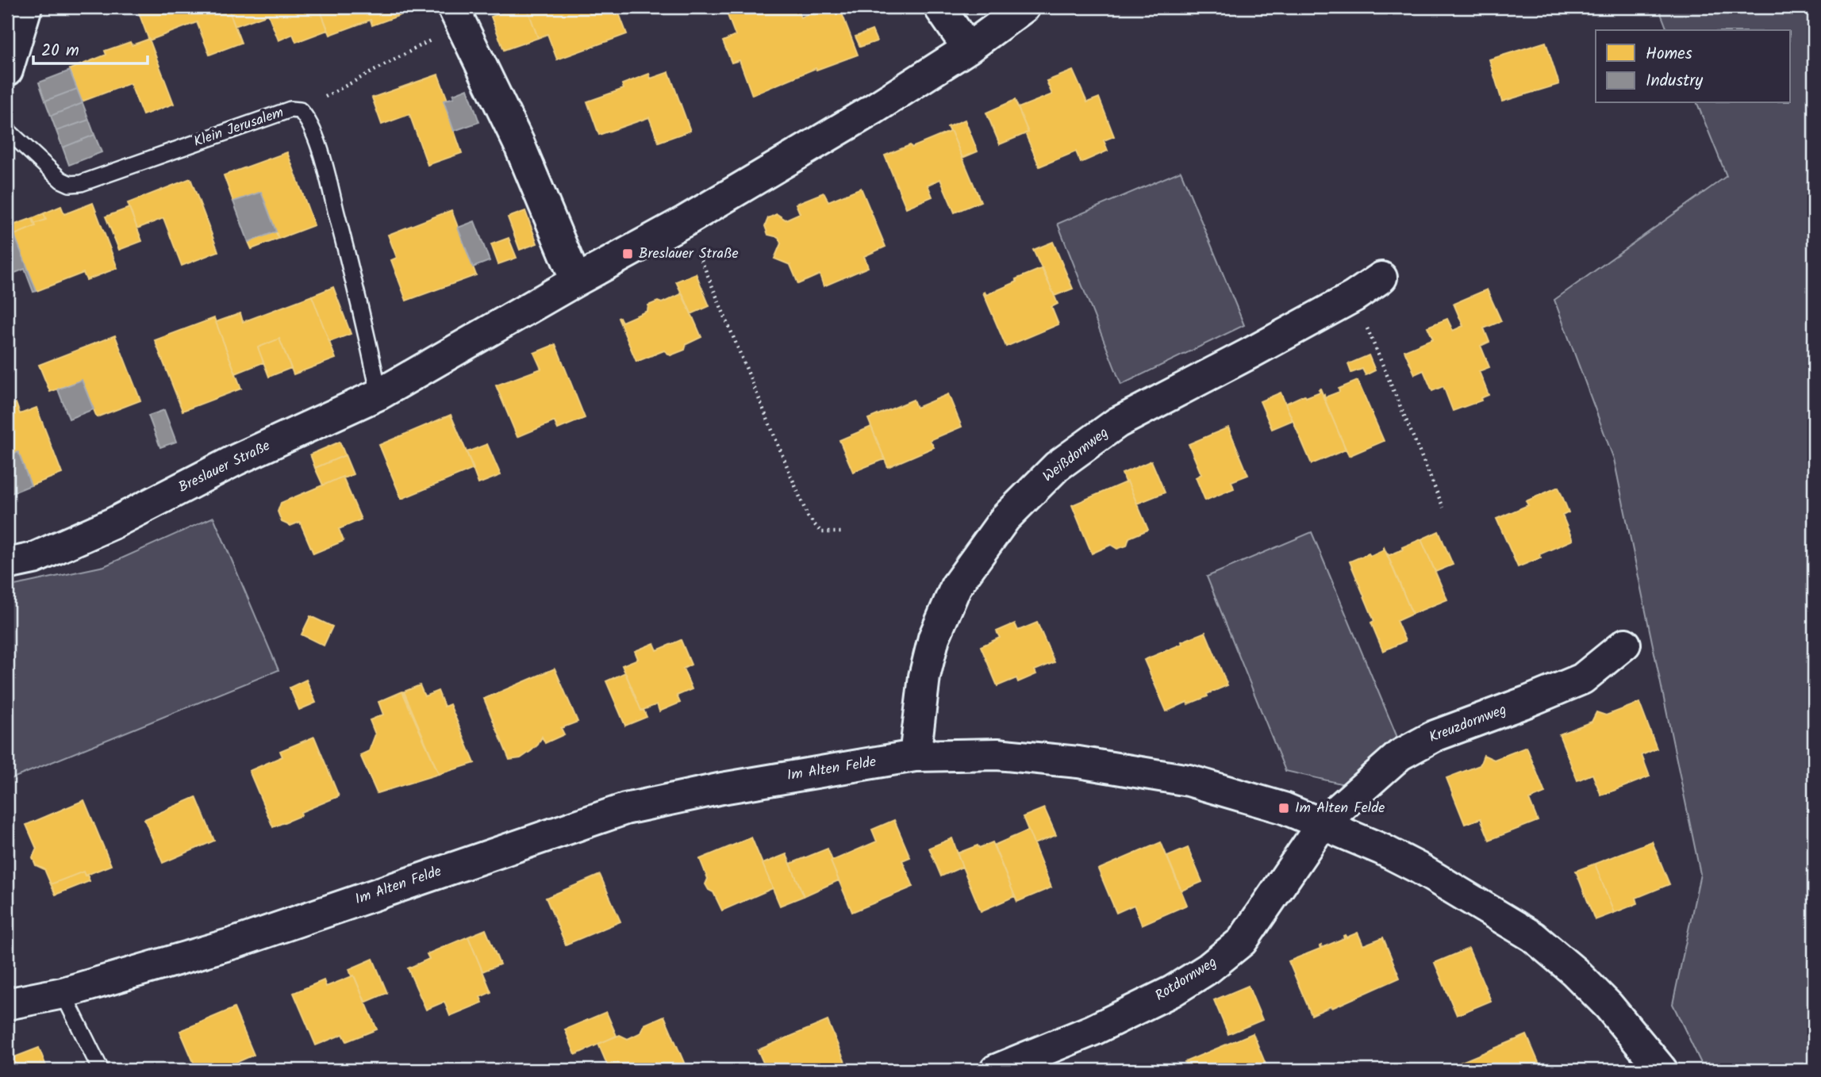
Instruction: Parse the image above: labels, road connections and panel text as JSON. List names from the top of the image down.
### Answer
{
  "streets": {
    "street": [
      "Weißdornweg",
      "Breslauer Straße",
      "Kreuzdornweg",
      "Im Alten Felde",
      "Rotdornweg"
    ],
    "lane": ["Klein Jerusalem"]
  },
  "crossings": [
    ["Klein Jerusalem", "Breslauer Straße"],
    ["Weißdornweg", "Im Alten Felde"],
    ["Kreuzdornweg", "Im Alten Felde"],
    ["Kreuzdornweg", "Rotdornweg"],
    ["Im Alten Felde", "Rotdornweg"]
  ],
  "places": {
    "transit": ["Breslauer Straße", "Im Alten Felde"]
  },
  "legend": ["Homes", "Industry"],
  "scale_bar": "20 m"
}
